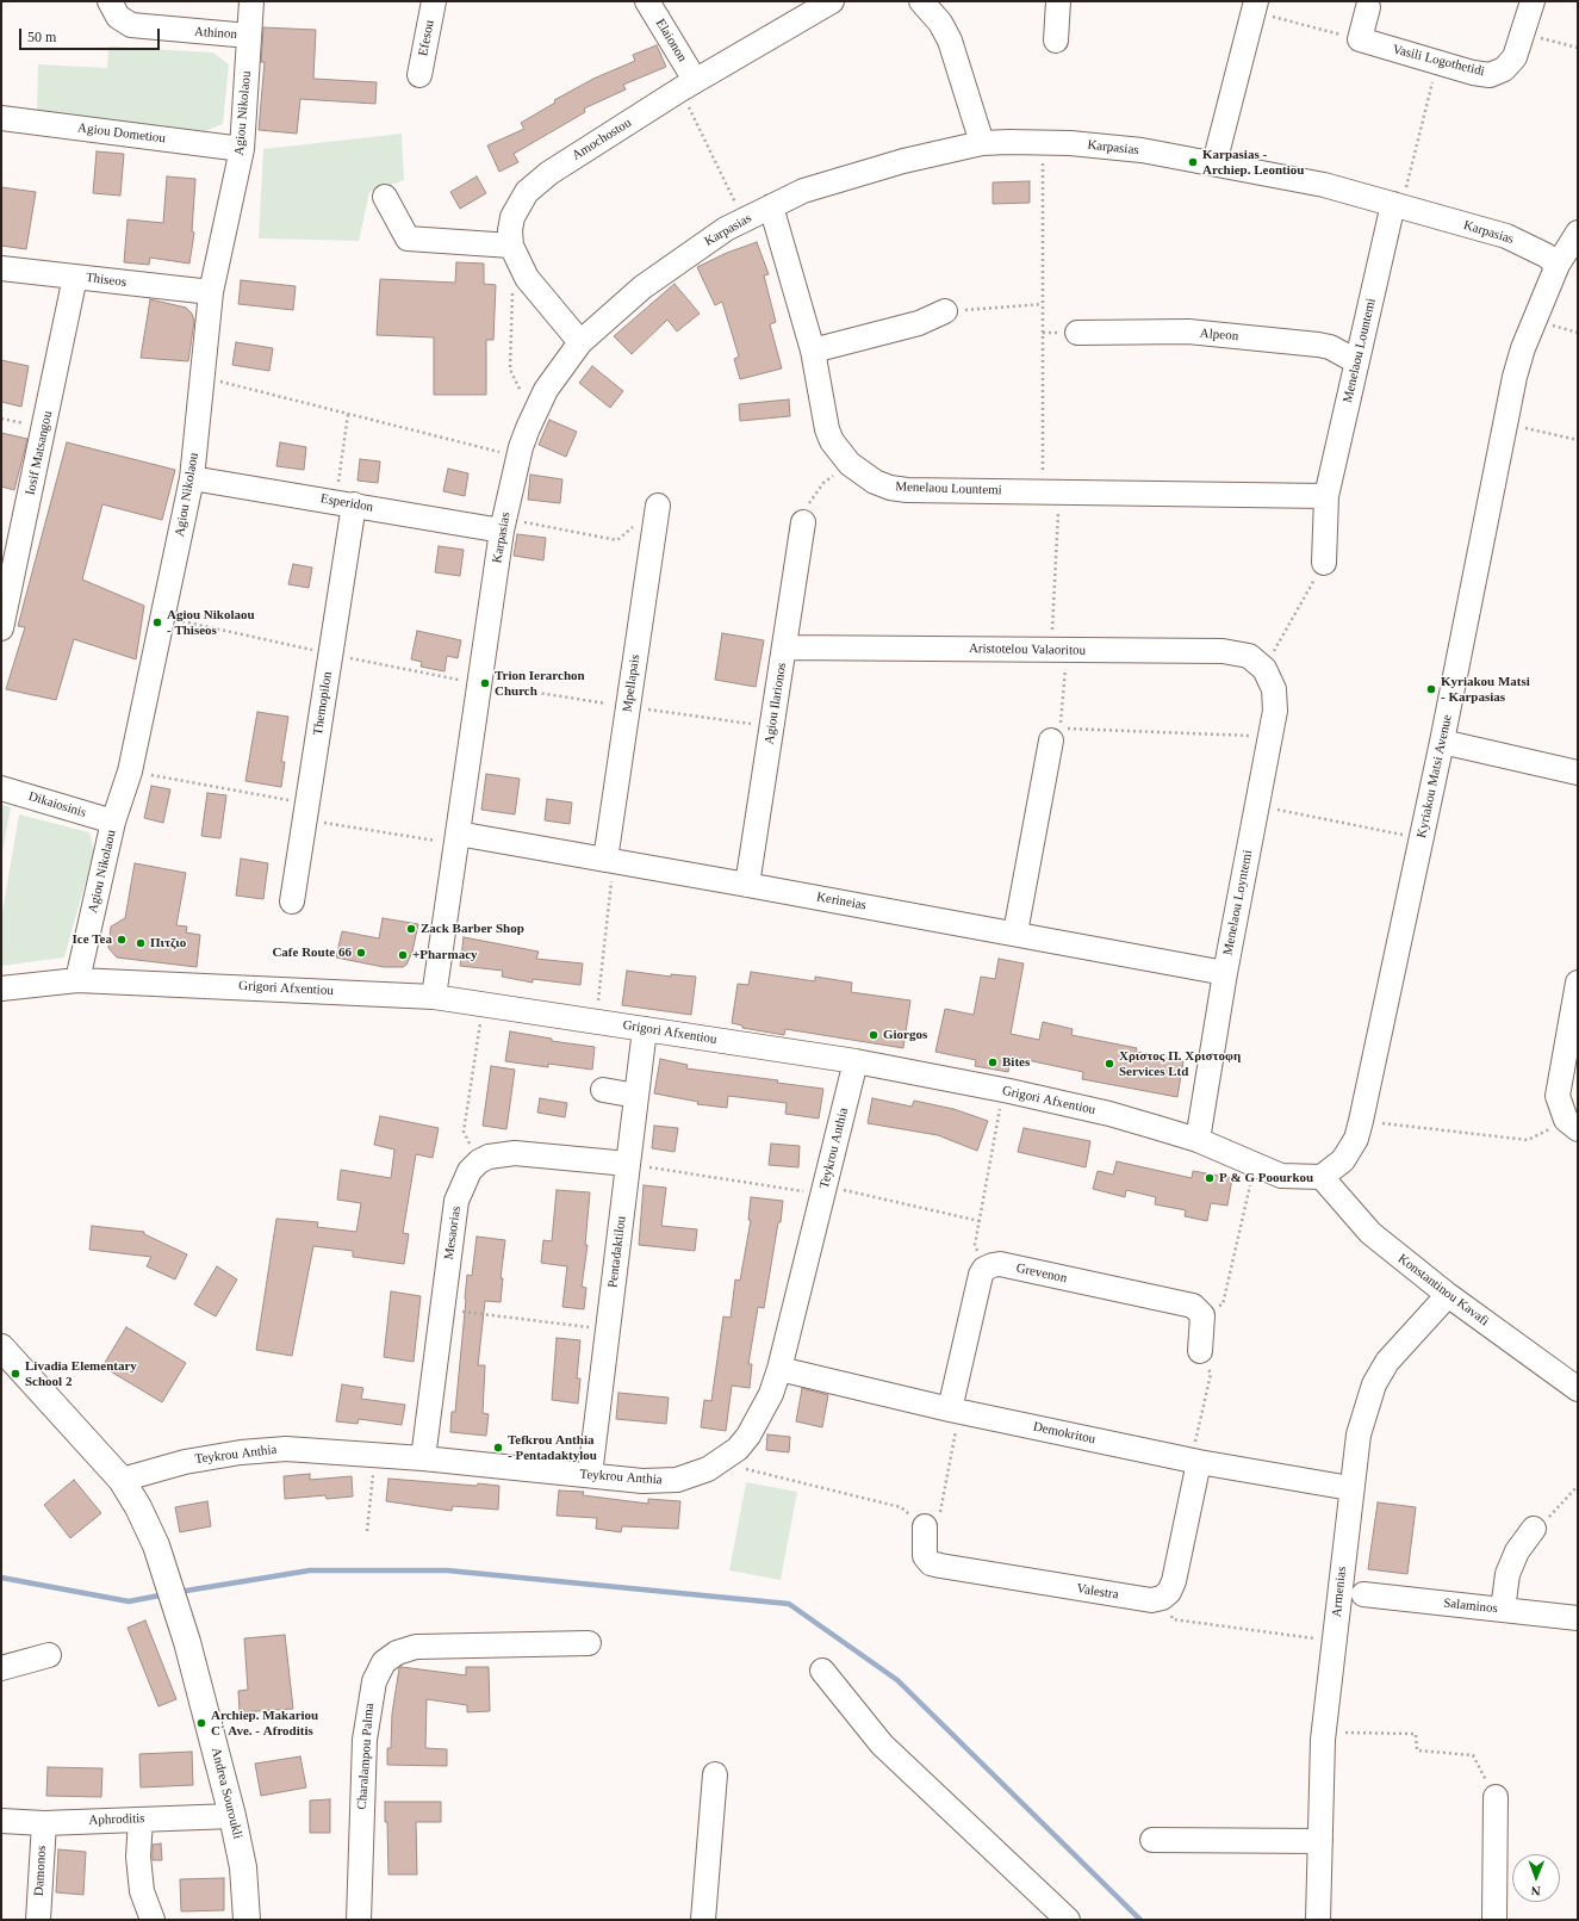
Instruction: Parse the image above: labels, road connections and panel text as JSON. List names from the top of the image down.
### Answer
{
  "streets": {
    "main road": ["Andrea Souroukli"],
    "street": [
      "Athinon",
      "Efesou",
      "Elaionon",
      "Vasili Logothetidi",
      "Agiou Nikolaou",
      "Agiou Dometiou",
      "Amochostou",
      "Karpasias",
      "Thiseos",
      "Alpeon",
      "Menelaou Lountemi",
      "Iosif Matsangou",
      "Esperidon",
      "Aristotelou Valaoritou",
      "Mpellapais",
      "Themopilon",
      "Agiou Ilarionos",
      "Kyriakou Matsi Avenue",
      "Dikaiosinis",
      "Kerineias",
      "Menelaou Loyntemi",
      "Grigori Afxentiou",
      "Teykrou Anthia",
      "Mesaorias",
      "Pentadaktilou",
      "Grevenon",
      "Konstantinou Kavafi",
      "Demokritou",
      "Valestra",
      "Armenias",
      "Salaminos",
      "Charalampou Palma",
      "Aphroditis",
      "Damonos"
    ]
  },
  "crossings": [
    ["Athinon", "Agiou Nikolaou"],
    ["Elaionon", "Amochostou"],
    ["Agiou Nikolaou", "Agiou Dometiou"],
    ["Agiou Nikolaou", "Thiseos"],
    ["Agiou Nikolaou", "Esperidon"],
    ["Agiou Nikolaou", "Dikaiosinis"],
    ["Agiou Nikolaou", "Grigori Afxentiou"],
    ["Amochostou", "Karpasias"],
    ["Karpasias", "Menelaou Lountemi"],
    ["Karpasias", "Esperidon"],
    ["Karpasias", "Kyriakou Matsi Avenue"],
    ["Karpasias", "Kerineias"],
    ["Karpasias", "Grigori Afxentiou"],
    ["Thiseos", "Iosif Matsangou"],
    ["Alpeon", "Menelaou Lountemi"],
    ["Esperidon", "Themopilon"],
    ["Aristotelou Valaoritou", "Agiou Ilarionos"],
    ["Aristotelou Valaoritou", "Menelaou Loyntemi"],
    ["Mpellapais", "Kerineias"],
    ["Agiou Ilarionos", "Kerineias"],
    ["Kyriakou Matsi Avenue", "Grigori Afxentiou"],
    ["Kyriakou Matsi Avenue", "Konstantinou Kavafi"],
    ["Kerineias", "Menelaou Loyntemi"],
    ["Menelaou Loyntemi", "Grigori Afxentiou"],
    ["Grigori Afxentiou", "Teykrou Anthia"],
    ["Grigori Afxentiou", "Pentadaktilou"],
    ["Grigori Afxentiou", "Konstantinou Kavafi"],
    ["Teykrou Anthia", "Mesaorias"],
    ["Teykrou Anthia", "Pentadaktilou"],
    ["Teykrou Anthia", "Demokritou"],
    ["Teykrou Anthia", "Andrea Souroukli"],
    ["Grevenon", "Demokritou"],
    ["Konstantinou Kavafi", "Armenias"],
    ["Demokritou", "Armenias"],
    ["Andrea Souroukli", "Aphroditis"],
    ["Aphroditis", "Damonos"]
  ],
  "places": [
    "Karpasias - Archiep. Leontiou",
    "Agiou Nikolaou - Thiseos",
    "Trion Ierarchon Church",
    "Kyriakou Matsi - Karpasias",
    "Zack Barber Shop",
    "Ice Tea",
    "Πιτζιο",
    "Cafe Route 66",
    "+Pharmacy",
    "Giorgos",
    "Bites",
    "Χριστος Π. Χριστοφη Services Ltd",
    "P & G Poourkou",
    "Livadia Elementary School 2",
    "Tefkrou Anthia - Pentadaktylou",
    "Archiep. Makariou C´ Ave. - Afroditis"
  ],
  "scale_bar": "50 m",
  "north": "bottom"
}
